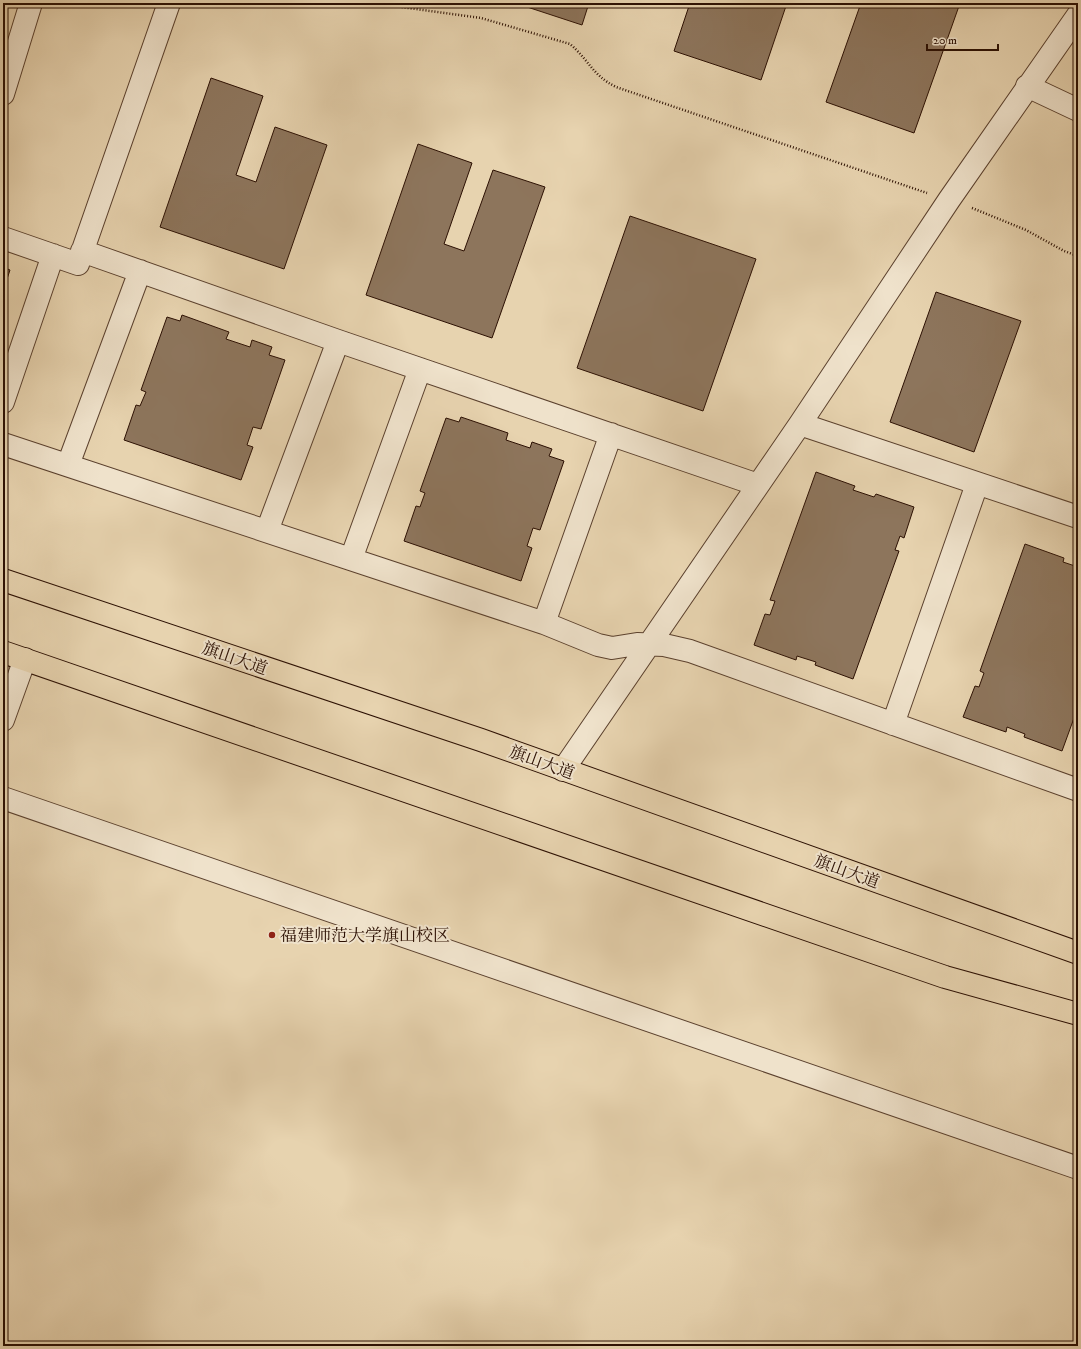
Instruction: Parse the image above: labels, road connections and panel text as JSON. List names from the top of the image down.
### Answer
{
  "streets": {
    "highway": ["旗山大道"]
  },
  "places": ["福建师范大学旗山校区"],
  "scale_bar": "20 m"
}
